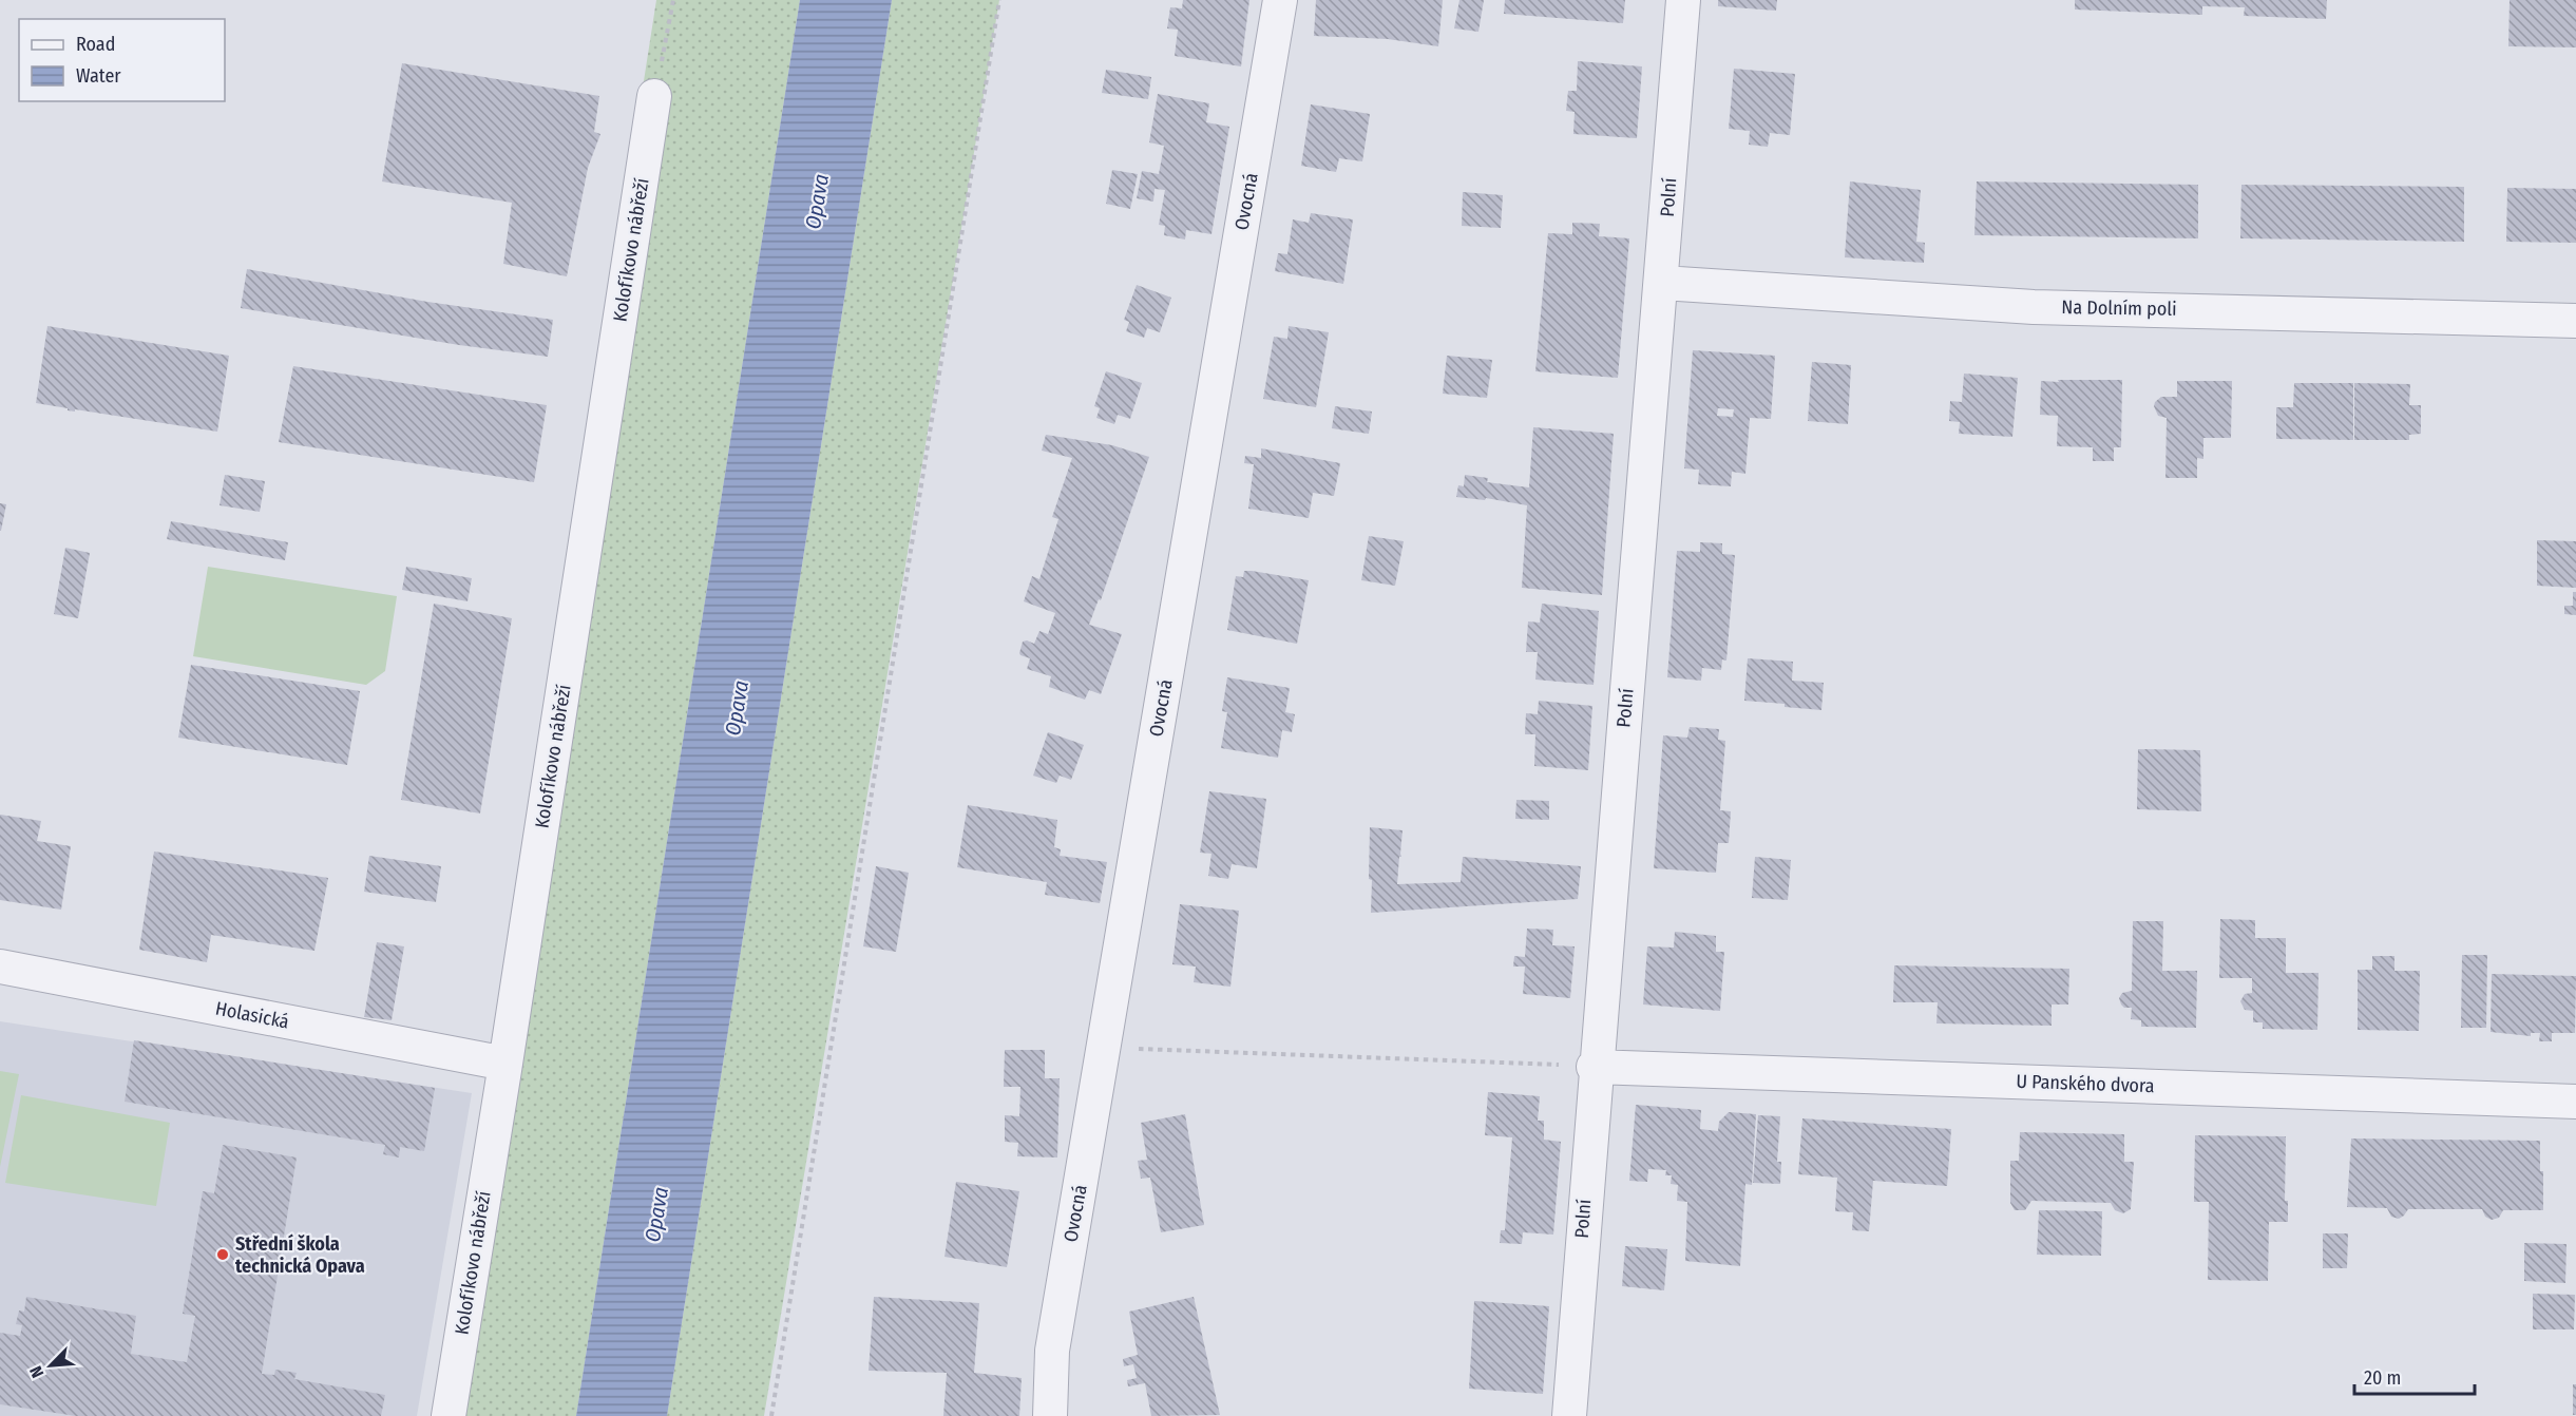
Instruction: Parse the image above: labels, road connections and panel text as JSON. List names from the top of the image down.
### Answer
{
  "streets": {
    "street": [
      "Polní",
      "Ovocná",
      "Kolofíkovo nábřeží",
      "Na Dolním poli",
      "Holasická",
      "U Panského dvora"
    ]
  },
  "crossings": [
    ["Polní", "Na Dolním poli"],
    ["Polní", "U Panského dvora"],
    ["Kolofíkovo nábřeží", "Holasická"]
  ],
  "water": ["Opava"],
  "places": ["Střední škola technická Opava"],
  "legend": ["Road", "Water"],
  "scale_bar": "20 m",
  "north": "bottom left"
}
